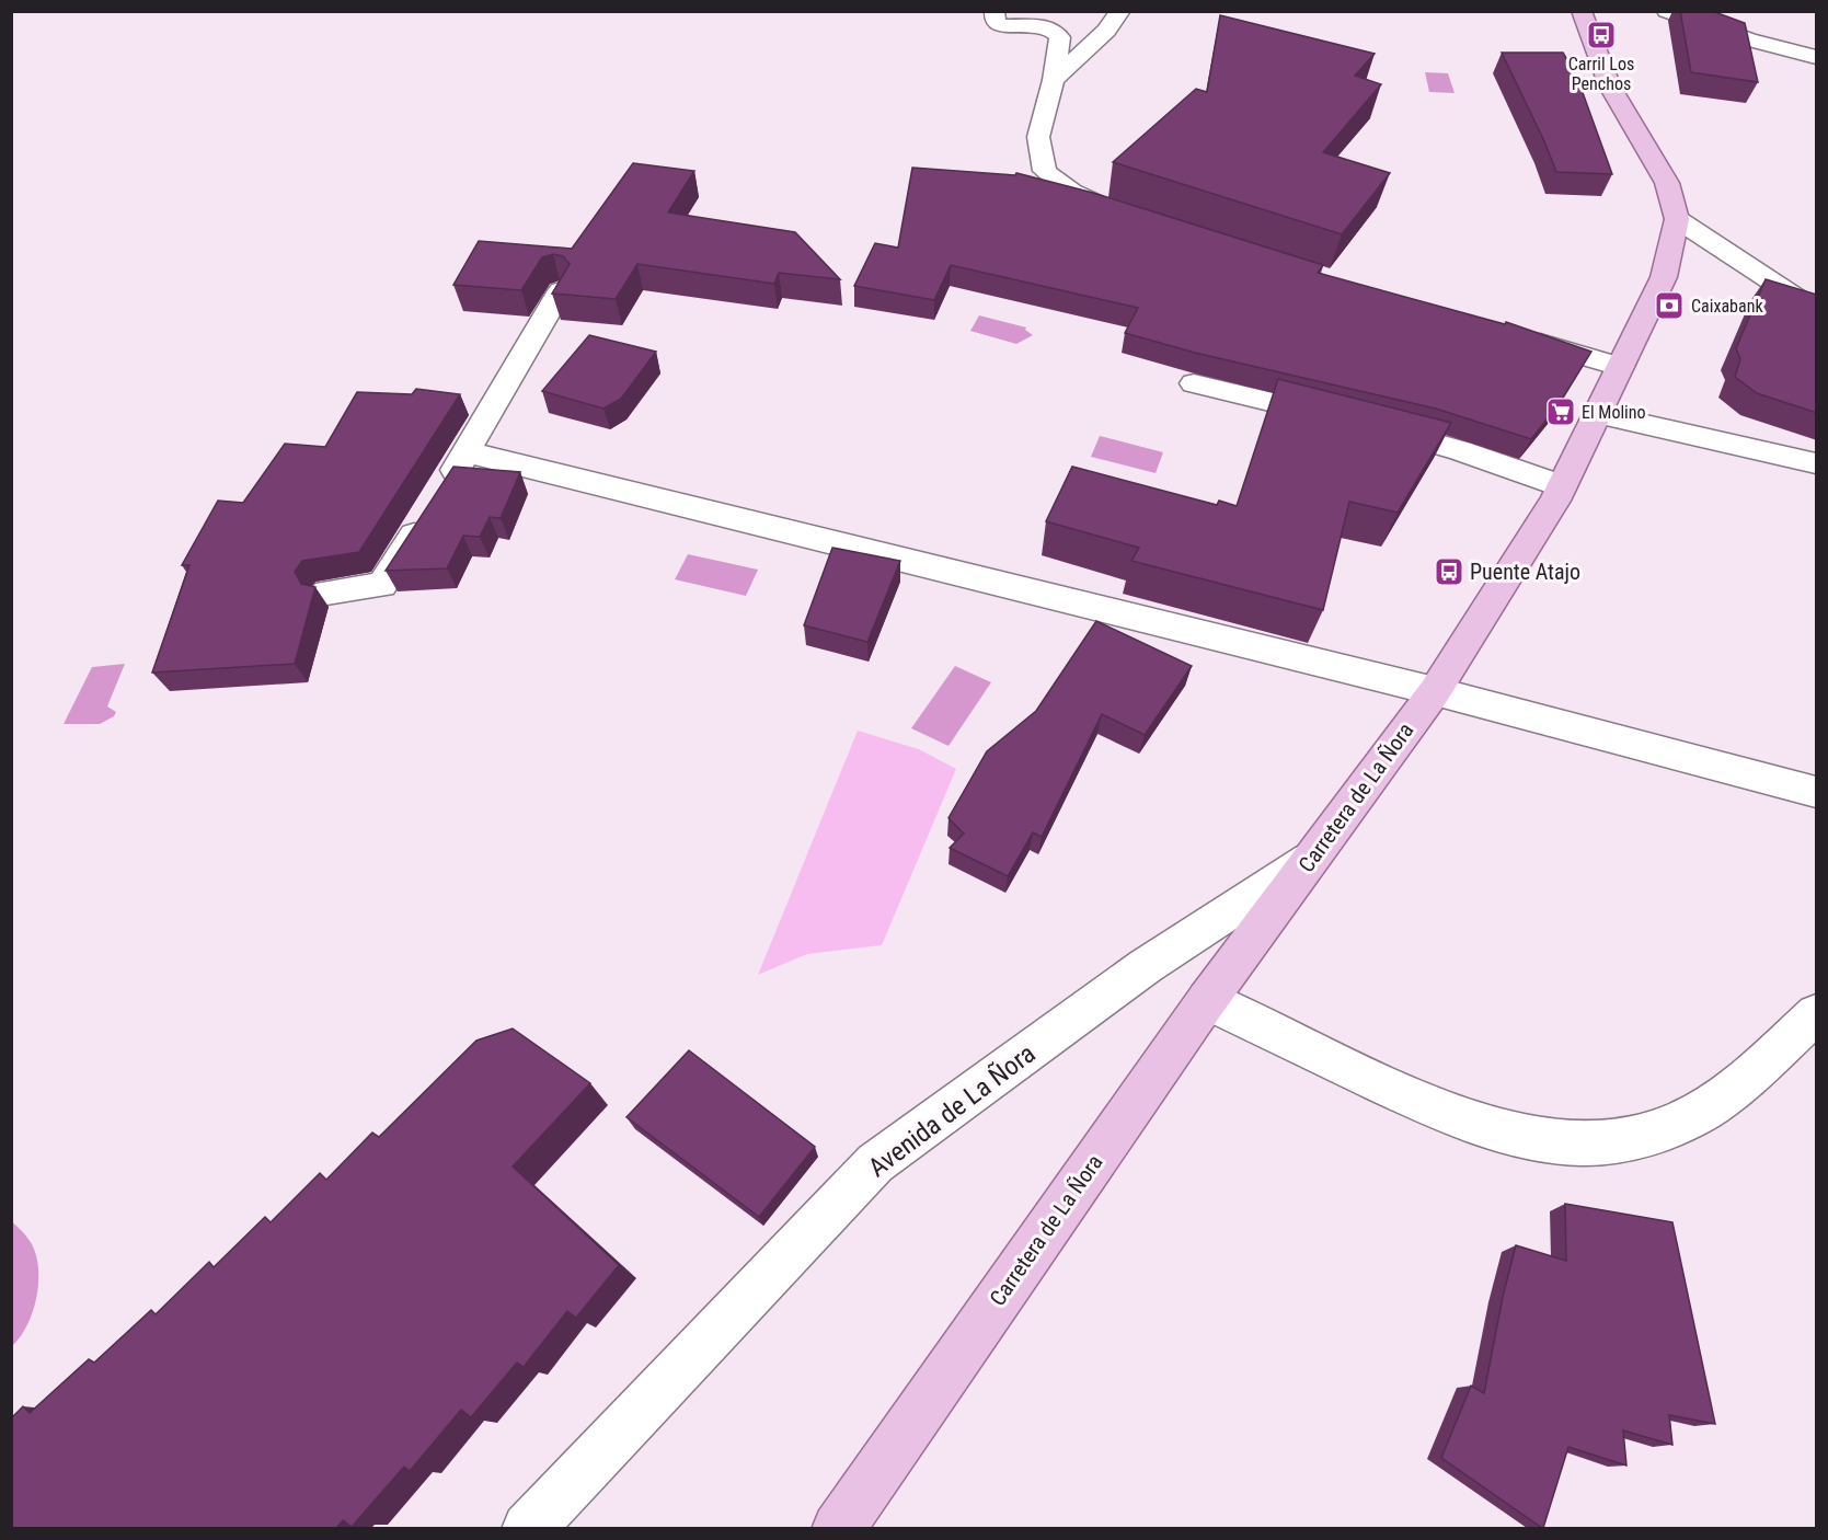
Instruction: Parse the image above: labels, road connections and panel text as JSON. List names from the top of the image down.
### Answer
{
  "streets": {
    "main road": ["Carretera de La Ñora"],
    "street": ["Avenida de La Ñora"]
  },
  "crossings": [
    ["Carretera de La Ñora", "Avenida de La Ñora"]
  ],
  "places": {
    "bus stop": ["Carril Los Penchos", "Puente Atajo"],
    "bank": ["Caixabank"],
    "supermarket": ["El Molino"]
  }
}
